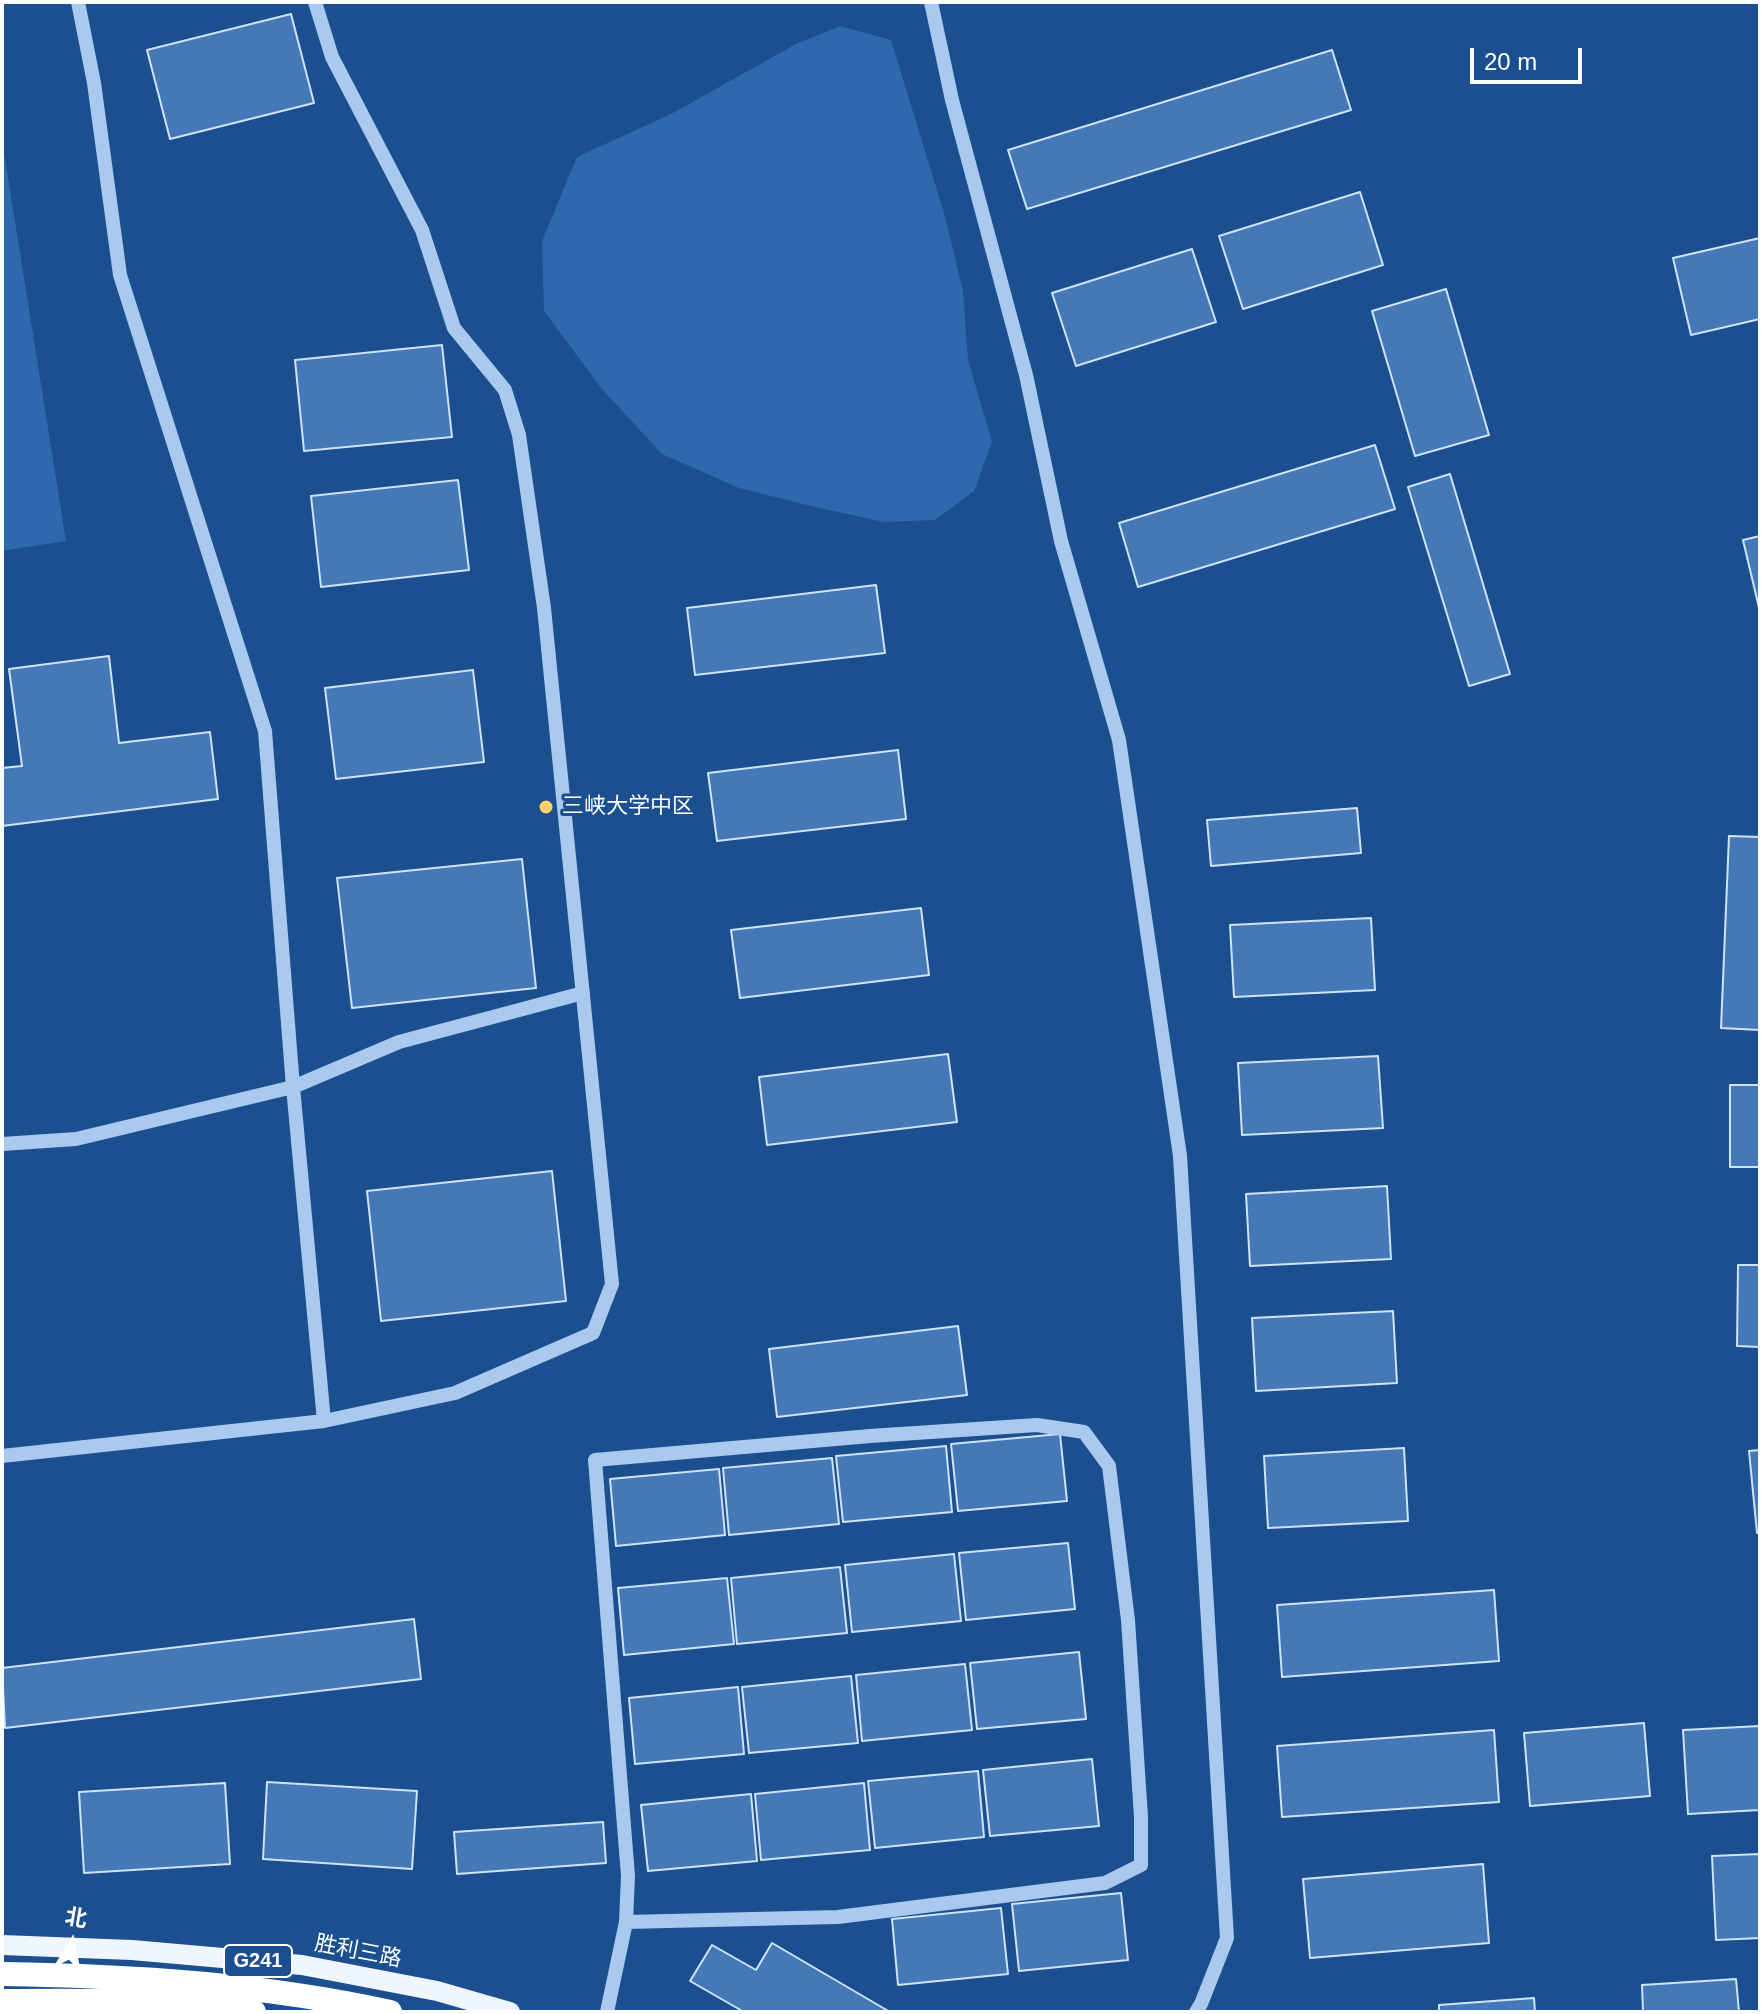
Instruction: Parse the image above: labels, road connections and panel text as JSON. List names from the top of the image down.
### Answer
{
  "streets": {
    "highway": ["G241"],
    "main road": ["胜利三路"]
  },
  "places": ["三峡大学中区"],
  "scale_bar": "20 m",
  "north": "top"
}
